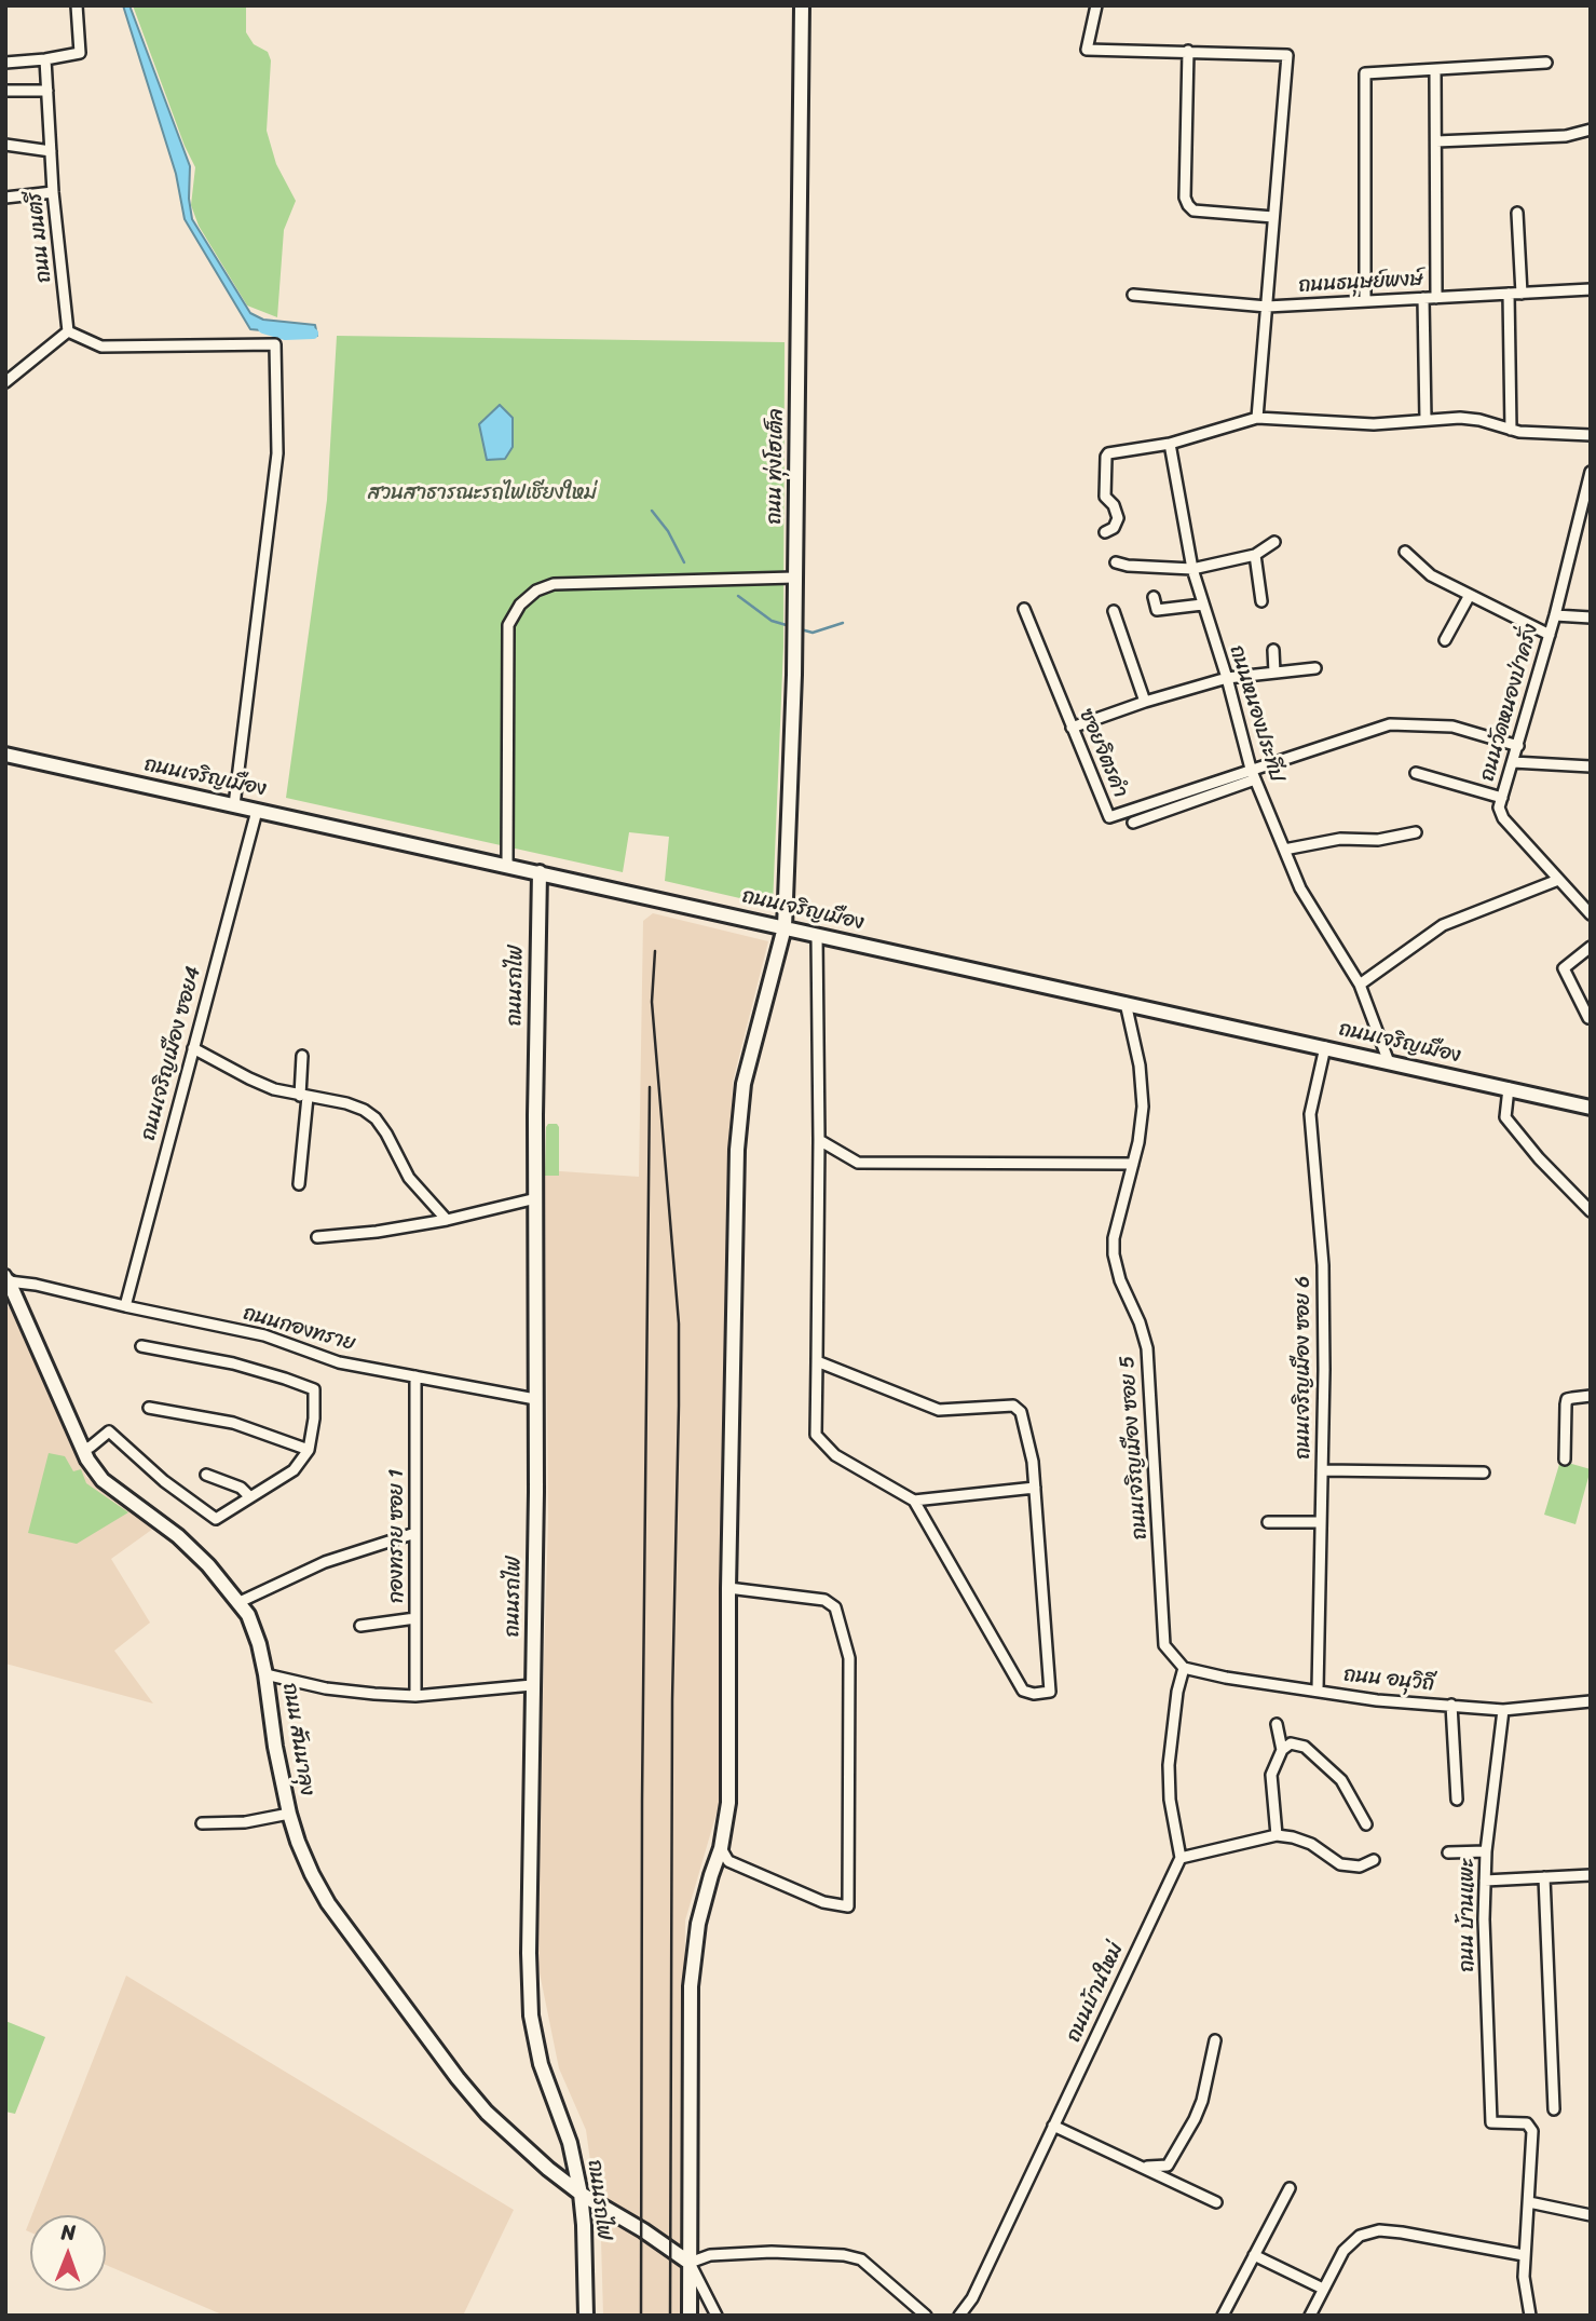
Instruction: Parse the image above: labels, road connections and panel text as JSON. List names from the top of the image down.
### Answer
{
  "streets": {
    "street": [
      "ถนน มนตรี",
      "ถนนธนุษย์พงษ์",
      "ถนน ทุ่งโฮเต็ล",
      "ถนนวัดหนองป่าครั่ง",
      "ถนนหนองประทีป",
      "ซอยจิตรคำ",
      "ถนนเจริญเมือง",
      "ถนนรถไฟ",
      "ถนนเจริญเมือง ซอย4",
      "ถนนกองทราย",
      "ถนนเจริญเมือง ซอย 6",
      "ถนนเจริญเมือง ซอย 5",
      "กองทราย ซอย 1",
      "ถนน อนุวิถี",
      "ถนน สันนาลุง",
      "ถนน บ้านแพะ",
      "ถนนบ้านใหม่"
    ]
  },
  "crossings": [
    ["ถนน ทุ่งโฮเต็ล", "ถนนเจริญเมือง"],
    ["ถนน ทุ่งโฮเต็ล", "ถนน สันนาลุง"],
    ["ถนนหนองประทีป", "ซอยจิตรคำ"],
    ["ถนนหนองประทีป", "ถนนเจริญเมือง"],
    ["ถนนเจริญเมือง", "ถนนรถไฟ"],
    ["ถนนเจริญเมือง", "ถนนเจริญเมือง ซอย4"],
    ["ถนนเจริญเมือง", "ถนนเจริญเมือง ซอย 6"],
    ["ถนนเจริญเมือง", "ถนนเจริญเมือง ซอย 5"],
    ["ถนนรถไฟ", "ถนนกองทราย"],
    ["ถนนรถไฟ", "ถนน สันนาลุง"],
    ["ถนนเจริญเมือง ซอย4", "ถนนกองทราย"],
    ["ถนนกองทราย", "กองทราย ซอย 1"],
    ["ถนนกองทราย", "ถนน สันนาลุง"],
    ["ถนนเจริญเมือง ซอย 6", "ถนน อนุวิถี"],
    ["ถนนเจริญเมือง ซอย 5", "ถนน อนุวิถี"],
    ["ถนน อนุวิถี", "ถนน บ้านแพะ"]
  ],
  "parks": ["สวนสาธารณะรถไฟเชียงใหม่"],
  "north": "top"
}
